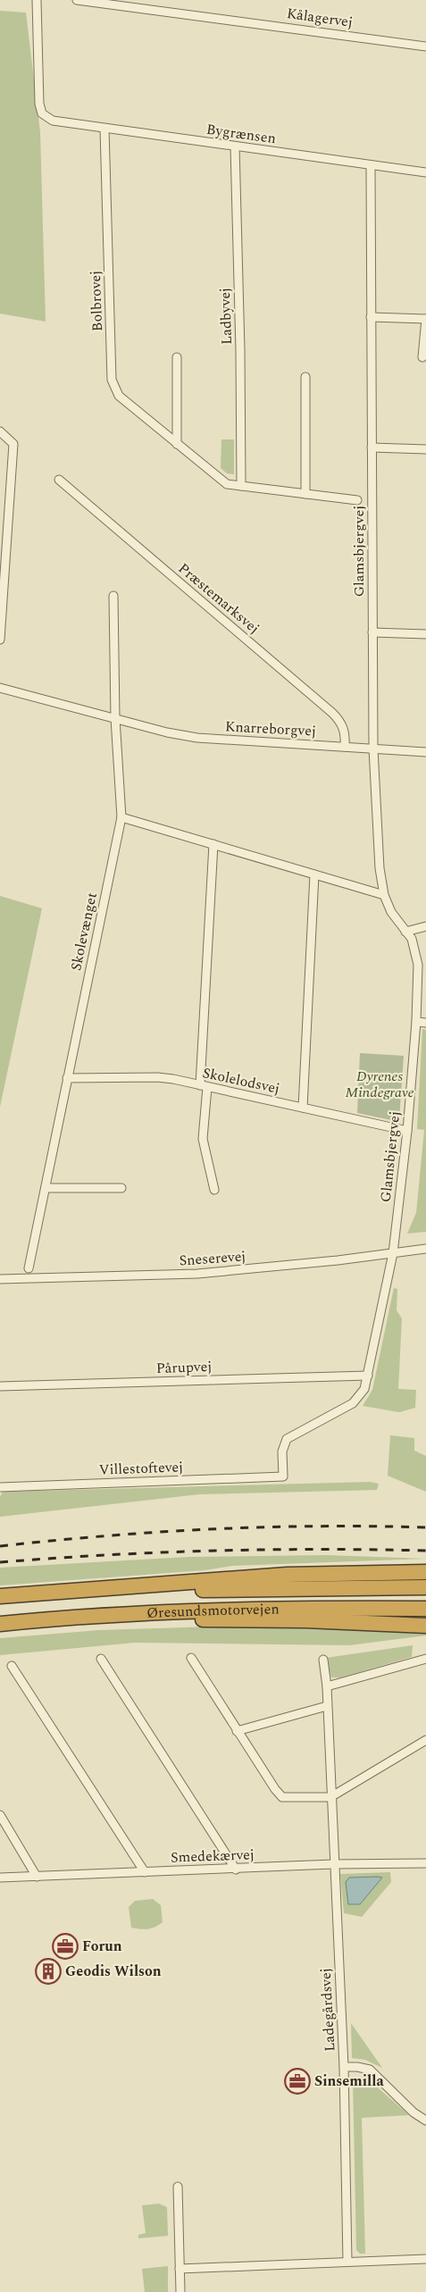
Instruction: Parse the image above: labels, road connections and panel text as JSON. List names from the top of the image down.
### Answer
{
  "streets": {
    "highway": ["Øresundsmotorvejen"],
    "street": [
      "Kålagervej",
      "Bygrænsen",
      "Bolbrovej",
      "Ladbyvej",
      "Glamsbjergvej",
      "Præstemarksvej",
      "Knarreborgvej",
      "Skolevænget",
      "Skolelodsvej",
      "Sneserevej",
      "Pårupvej",
      "Villestoftevej",
      "Smedekærvej",
      "Ladegårdsvej"
    ]
  },
  "crossings": [
    ["Bygrænsen", "Bolbrovej"],
    ["Bygrænsen", "Ladbyvej"],
    ["Bygrænsen", "Glamsbjergvej"],
    ["Bolbrovej", "Ladbyvej"],
    ["Glamsbjergvej", "Knarreborgvej"],
    ["Glamsbjergvej", "Skolelodsvej"],
    ["Glamsbjergvej", "Sneserevej"],
    ["Glamsbjergvej", "Pårupvej"],
    ["Glamsbjergvej", "Villestoftevej"],
    ["Præstemarksvej", "Knarreborgvej"],
    ["Knarreborgvej", "Skolevænget"],
    ["Skolevænget", "Skolelodsvej"],
    ["Smedekærvej", "Ladegårdsvej"]
  ],
  "parks": ["Dyrenes Mindegrave"],
  "places": {
    "office": ["Forun", "Sinsemilla"],
    "building": ["Geodis Wilson"]
  }
}
